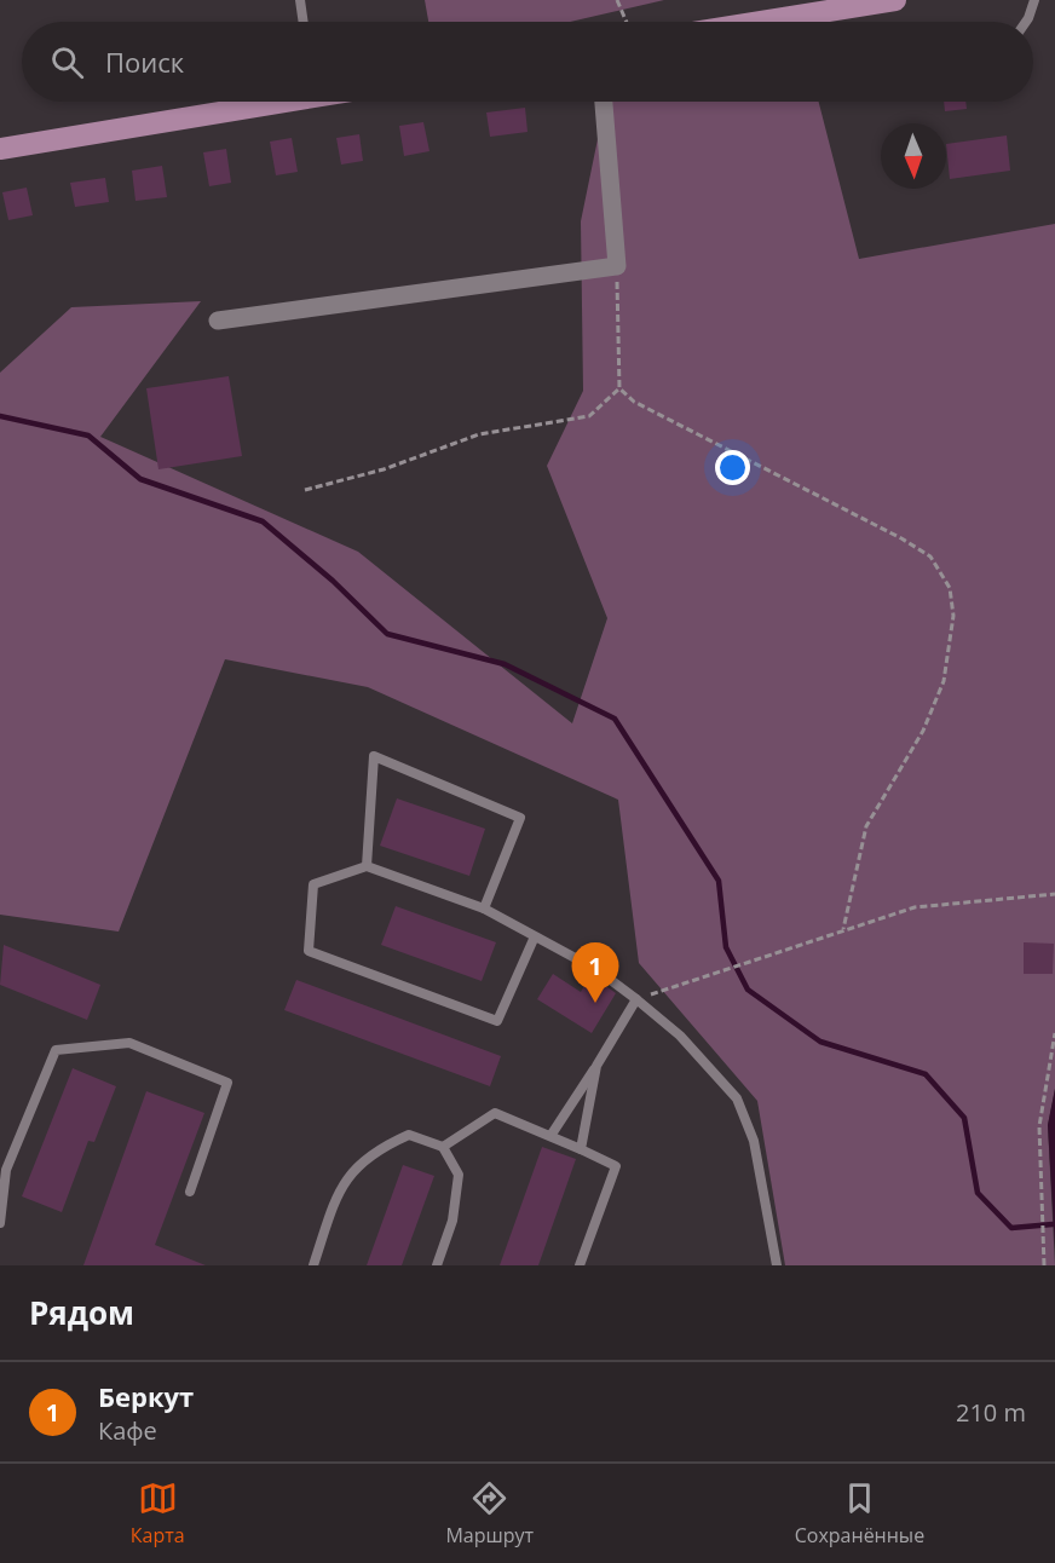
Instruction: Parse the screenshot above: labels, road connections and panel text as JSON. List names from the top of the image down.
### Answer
{
  "north": "bottom",
  "page": {
    "search": "Поиск",
    "pins": "1",
    "heading": "Рядом",
    "list": [
      {
        "mark": "1",
        "name": "Беркут",
        "note": "Кафе",
        "value": "210 m"
      }
    ],
    "nav": ["Карта", "Маршрут", "Сохранённые"]
  }
}
